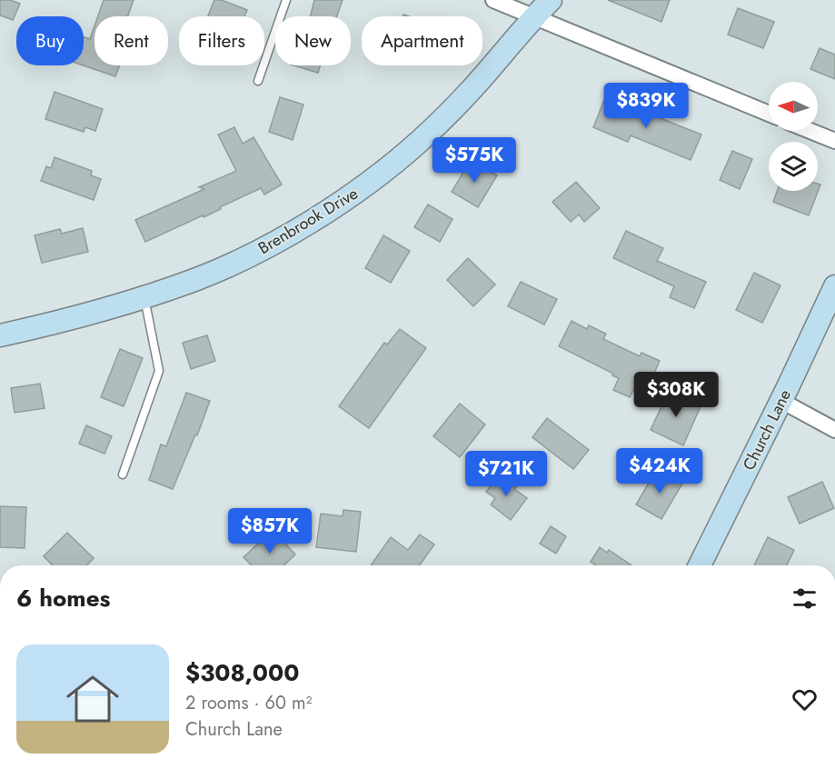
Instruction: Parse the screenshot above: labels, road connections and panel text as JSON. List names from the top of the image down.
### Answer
{
  "streets": {
    "main road": ["Brenbrook Drive", "Church Lane"]
  },
  "north": "left",
  "page": {
    "chip": [
      "Buy",
      "Rent",
      "Filters",
      "New",
      "Apartment"
    ],
    "price": [
      "$839K",
      "$575K",
      "$308K",
      "$424K",
      "$721K",
      "$857K"
    ],
    "heading": "6 homes",
    "list": [
      {
        "name": "$308,000",
        "note": "2 rooms · 60 m² · Church Lane"
      }
    ]
  }
}
